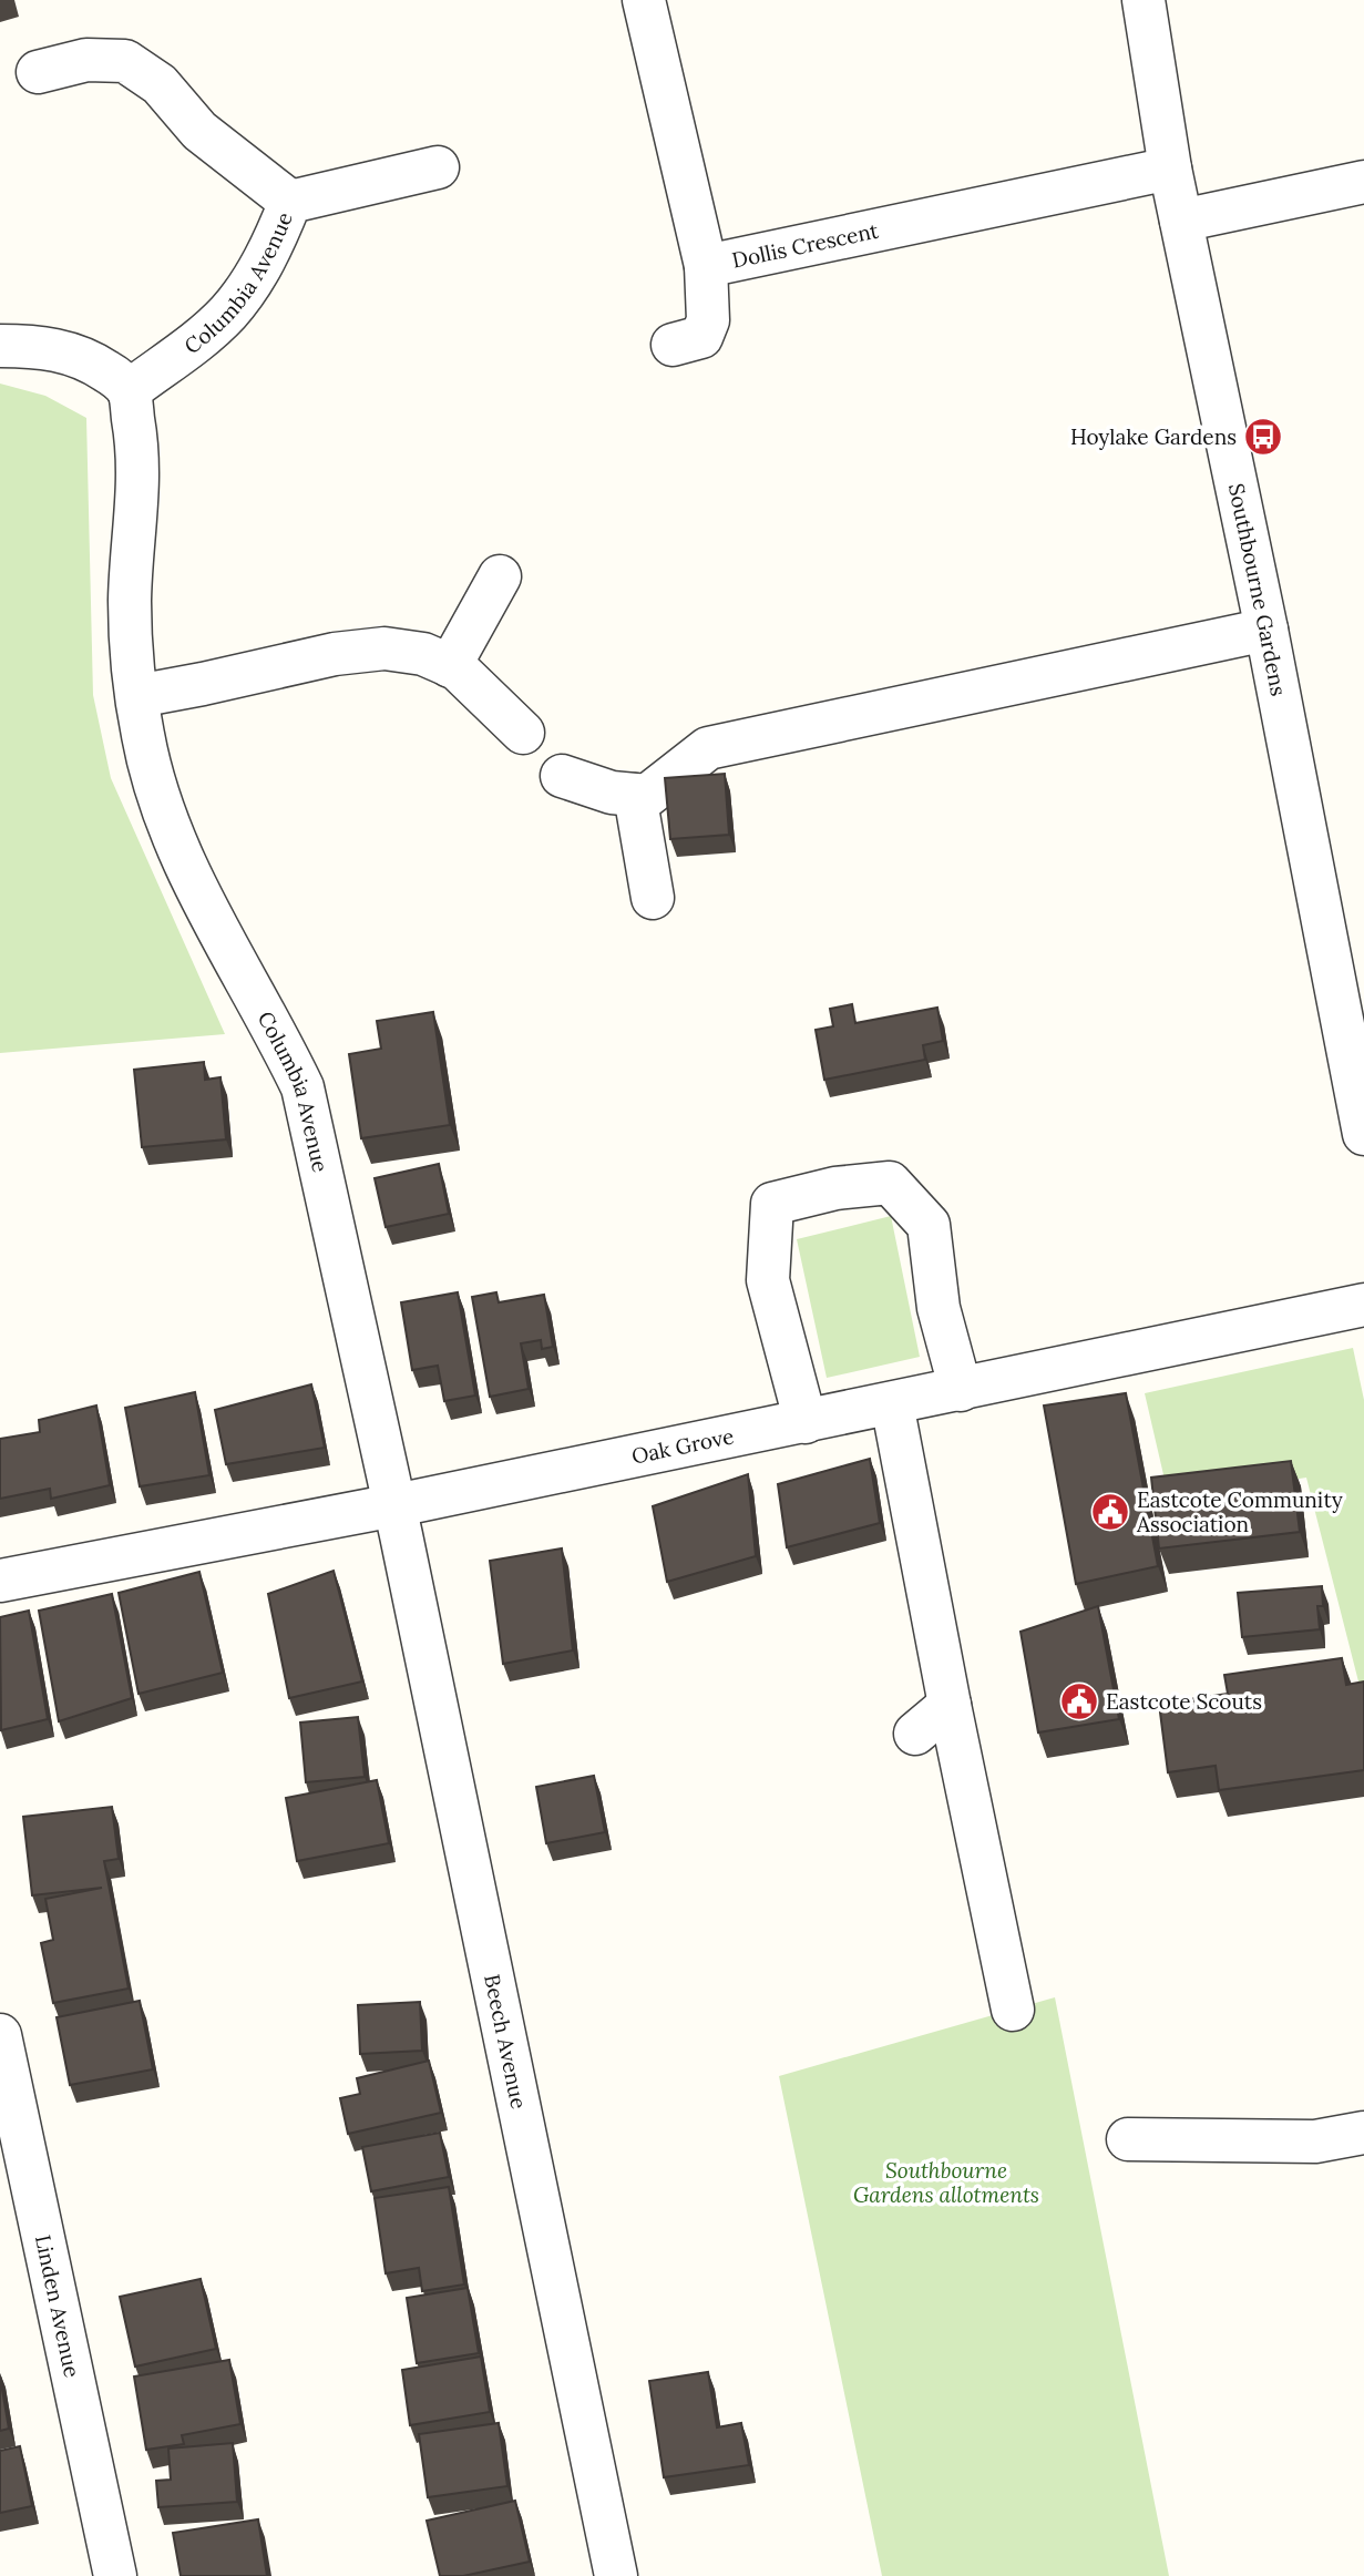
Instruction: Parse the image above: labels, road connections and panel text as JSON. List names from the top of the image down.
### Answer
{
  "streets": {
    "street": [
      "Dollis Crescent",
      "Columbia Avenue",
      "Southbourne Gardens",
      "Oak Grove",
      "Beech Avenue",
      "Linden Avenue"
    ]
  },
  "crossings": [
    ["Dollis Crescent", "Southbourne Gardens"],
    ["Columbia Avenue", "Oak Grove"],
    ["Columbia Avenue", "Beech Avenue"],
    ["Oak Grove", "Beech Avenue"]
  ],
  "parks": ["Southbourne Gardens allotments"],
  "places": {
    "bus stop": ["Hoylake Gardens"],
    "public building": ["Eastcote Community Association", "Eastcote Scouts"]
  }
}
